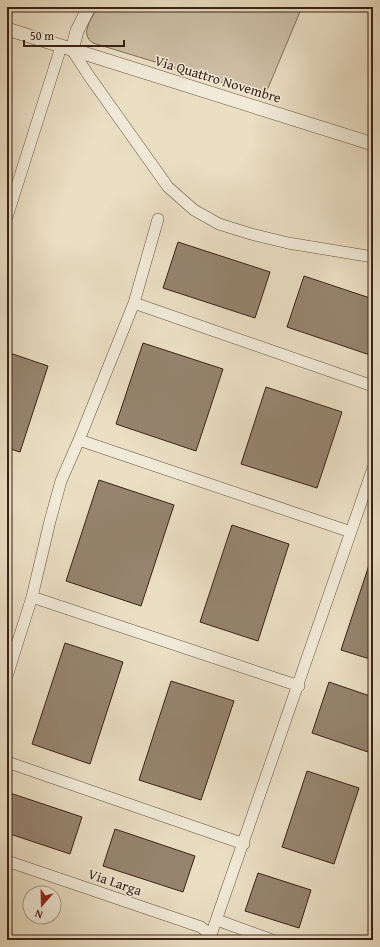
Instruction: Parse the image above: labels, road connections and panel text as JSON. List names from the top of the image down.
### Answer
{
  "streets": {
    "street": ["Via Quattro Novembre", "Via Larga"]
  },
  "scale_bar": "50 m",
  "north": "bottom"
}
